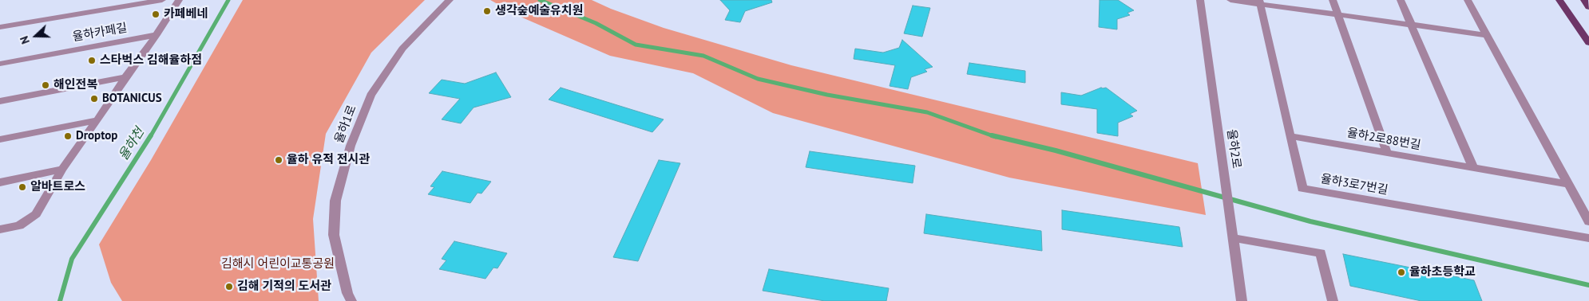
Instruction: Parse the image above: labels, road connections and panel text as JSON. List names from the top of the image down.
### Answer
{
  "streets": {
    "street": [
      "율하카페길",
      "율하1로",
      "율하2로88번길",
      "율하2로",
      "율하3로7번길"
    ]
  },
  "crossings": [
    ["율하2로88번길", "율하3로7번길"]
  ],
  "water": ["율하천"],
  "parks": ["김해시 어린이교통공원"],
  "places": [
    "생각숲예술유치원",
    "카페베네",
    "스타벅스 김해율하점",
    "해인전복",
    "BOTANICUS",
    "Droptop",
    "율하 유적 전시관",
    "알바트로스",
    "율하초등학교",
    "김해 기적의 도서관"
  ],
  "north": "left"
}
